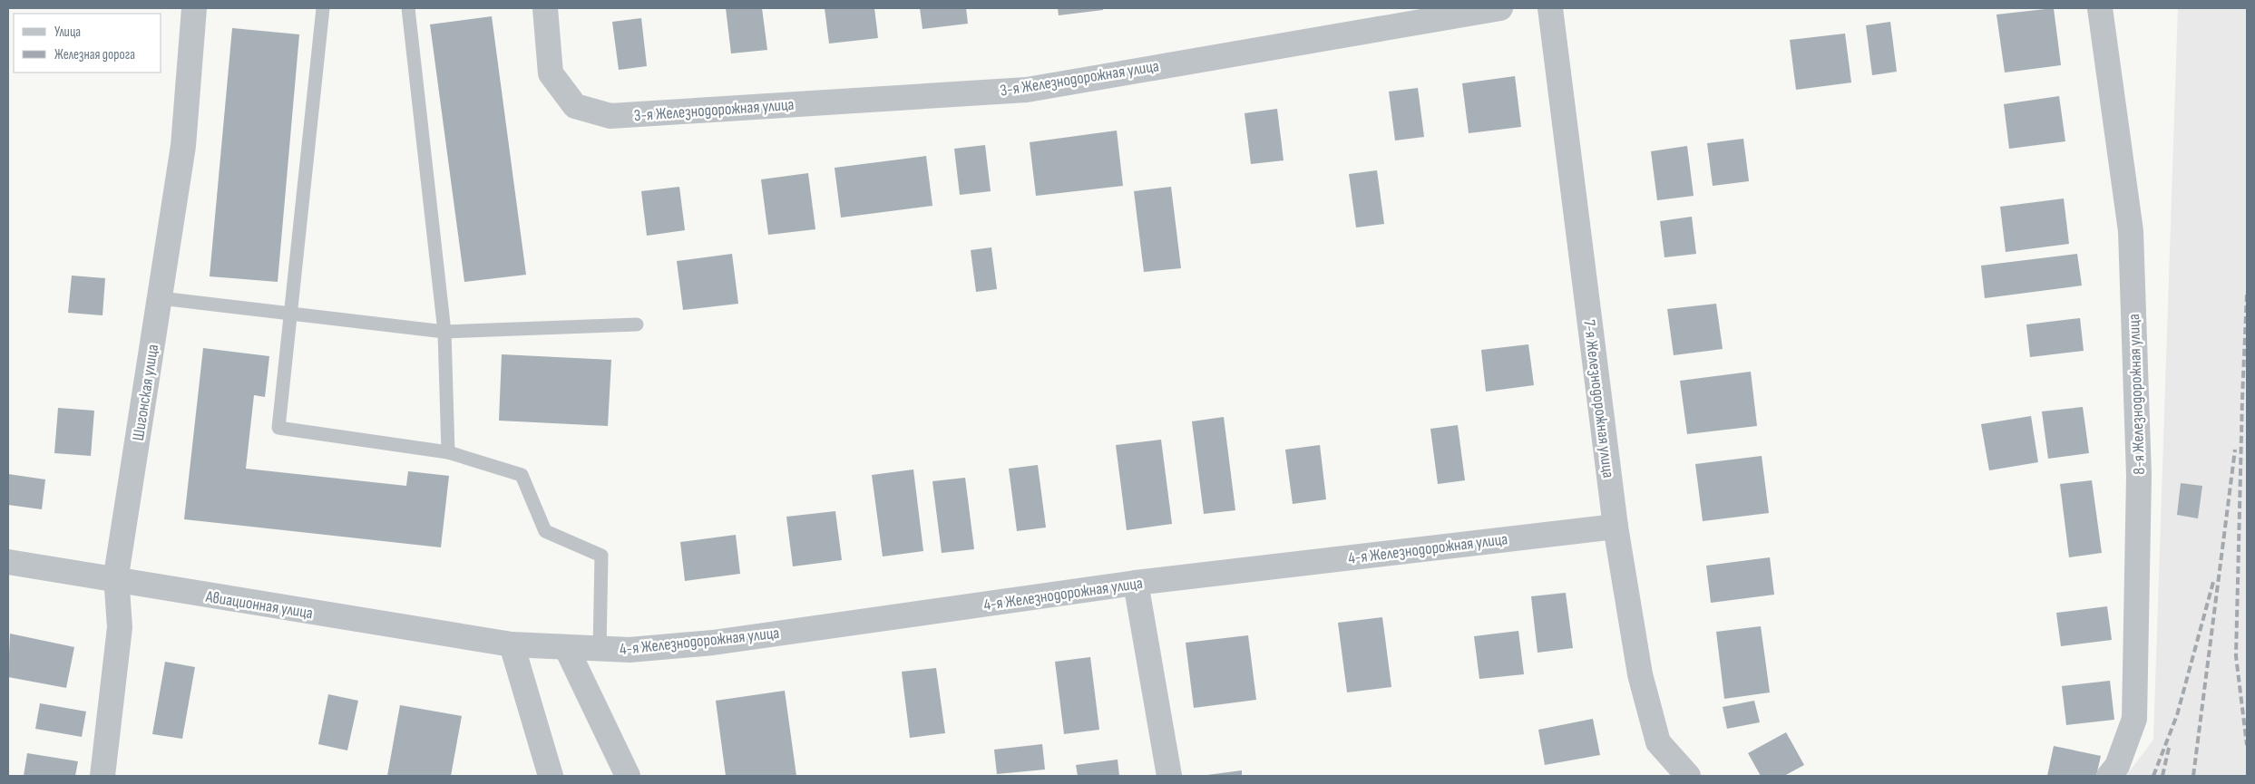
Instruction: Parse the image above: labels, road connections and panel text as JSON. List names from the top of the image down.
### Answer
{
  "streets": {
    "street": [
      "3-я Железнодорожная улица",
      "Шигонская улица",
      "8-я Железнодорожная улица",
      "7-я Железнодорожная улица",
      "4-я Железнодорожная улица",
      "Авиационная улица"
    ]
  },
  "crossings": [
    ["Шигонская улица", "Авиационная улица"],
    ["7-я Железнодорожная улица", "4-я Железнодорожная улица"],
    ["4-я Железнодорожная улица", "Авиационная улица"]
  ],
  "legend": ["Улица", "Железная дорога"]
}
